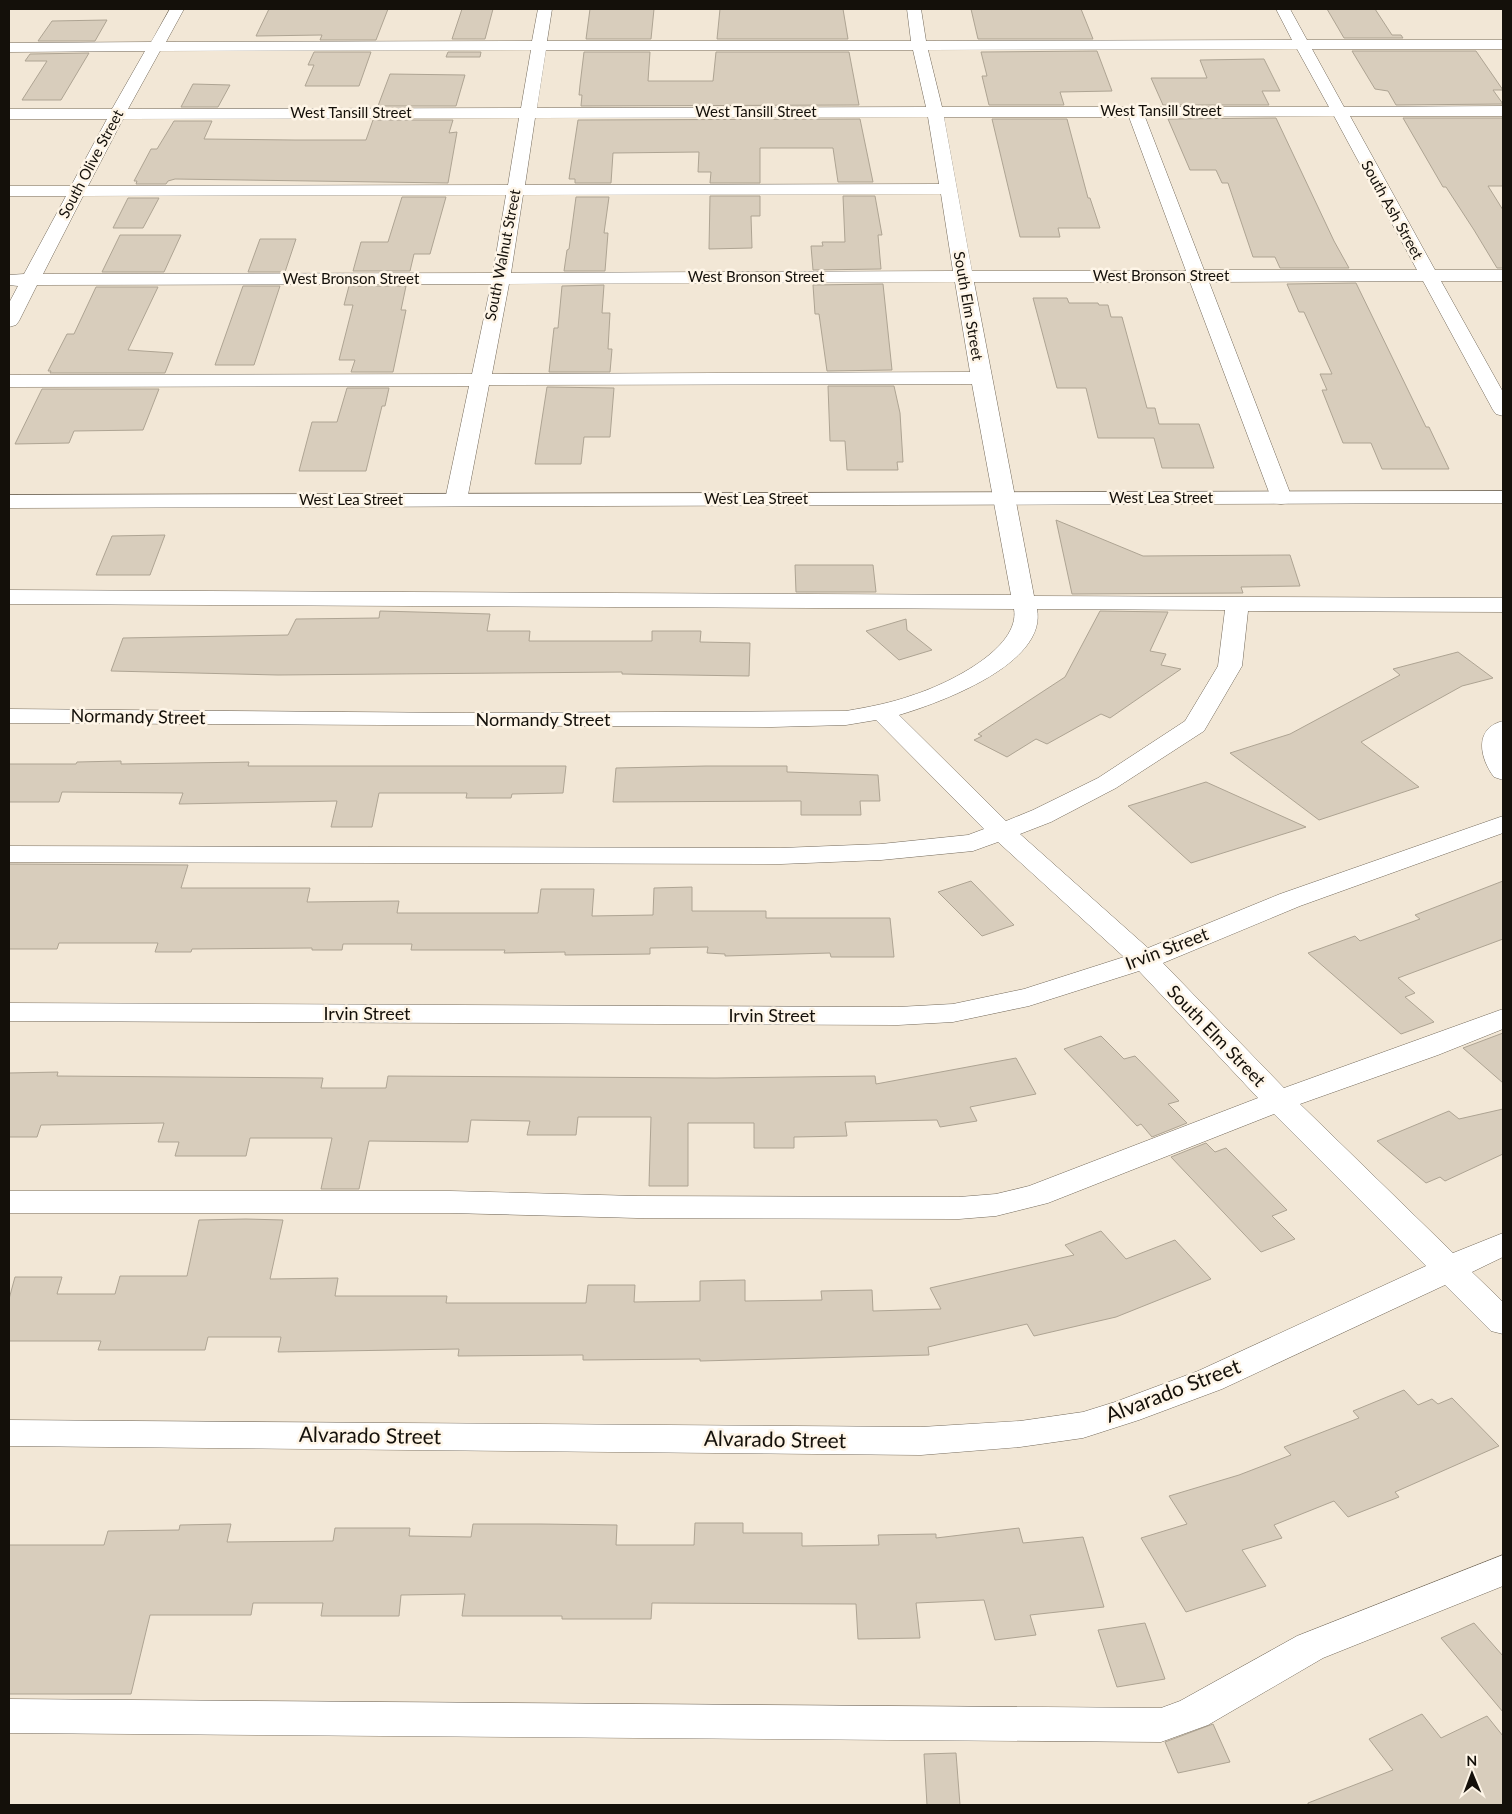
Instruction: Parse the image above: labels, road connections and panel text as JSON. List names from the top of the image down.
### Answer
{
  "streets": {
    "street": [
      "West Tansill Street",
      "South Olive Street",
      "South Ash Street",
      "South Walnut Street",
      "West Bronson Street",
      "South Elm Street",
      "West Lea Street",
      "Normandy Street",
      "Irvin Street",
      "Alvarado Street"
    ]
  },
  "crossings": [
    ["West Tansill Street", "South Olive Street"],
    ["West Tansill Street", "South Ash Street"],
    ["West Tansill Street", "South Walnut Street"],
    ["West Tansill Street", "South Elm Street"],
    ["South Olive Street", "West Bronson Street"],
    ["South Ash Street", "West Bronson Street"],
    ["South Walnut Street", "West Bronson Street"],
    ["South Walnut Street", "West Lea Street"],
    ["West Bronson Street", "South Elm Street"],
    ["South Elm Street", "West Lea Street"],
    ["South Elm Street", "Normandy Street"],
    ["South Elm Street", "Irvin Street"],
    ["South Elm Street", "Alvarado Street"]
  ],
  "north": "top"
}
